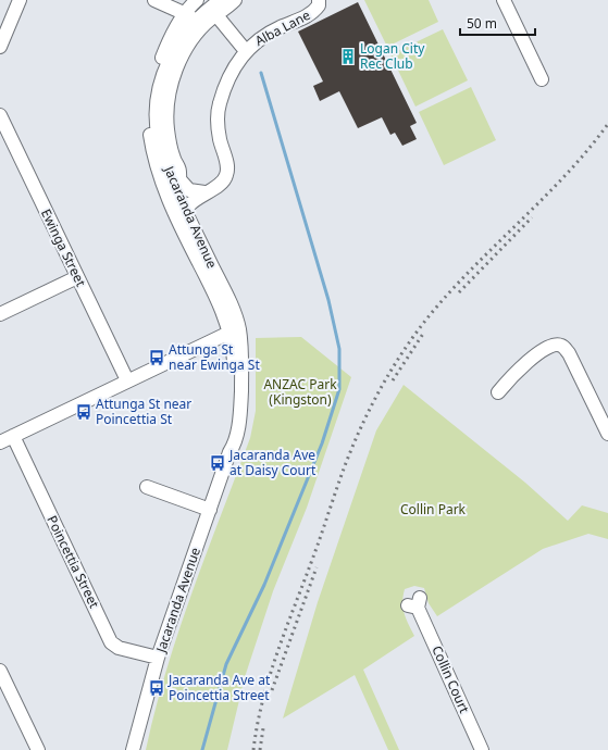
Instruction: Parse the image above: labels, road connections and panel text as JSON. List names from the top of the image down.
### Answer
{
  "streets": {
    "street": [
      "Alba Lane",
      "Jacaranda Avenue",
      "Ewinga Street",
      "Poincettia Street",
      "Collin Court"
    ]
  },
  "crossings": [
    ["Alba Lane", "Jacaranda Avenue"],
    ["Jacaranda Avenue", "Poincettia Street"]
  ],
  "parks": ["ANZAC Park (Kingston)", "Collin Park"],
  "places": {
    "building": ["Logan City Rec Club"],
    "bus stop": [
      "Attunga St near Ewinga St",
      "Attunga St near Poincettia St",
      "Jacaranda Ave at Daisy Court",
      "Jacaranda Ave at Poincettia Street"
    ]
  },
  "scale_bar": "50 m"
}
